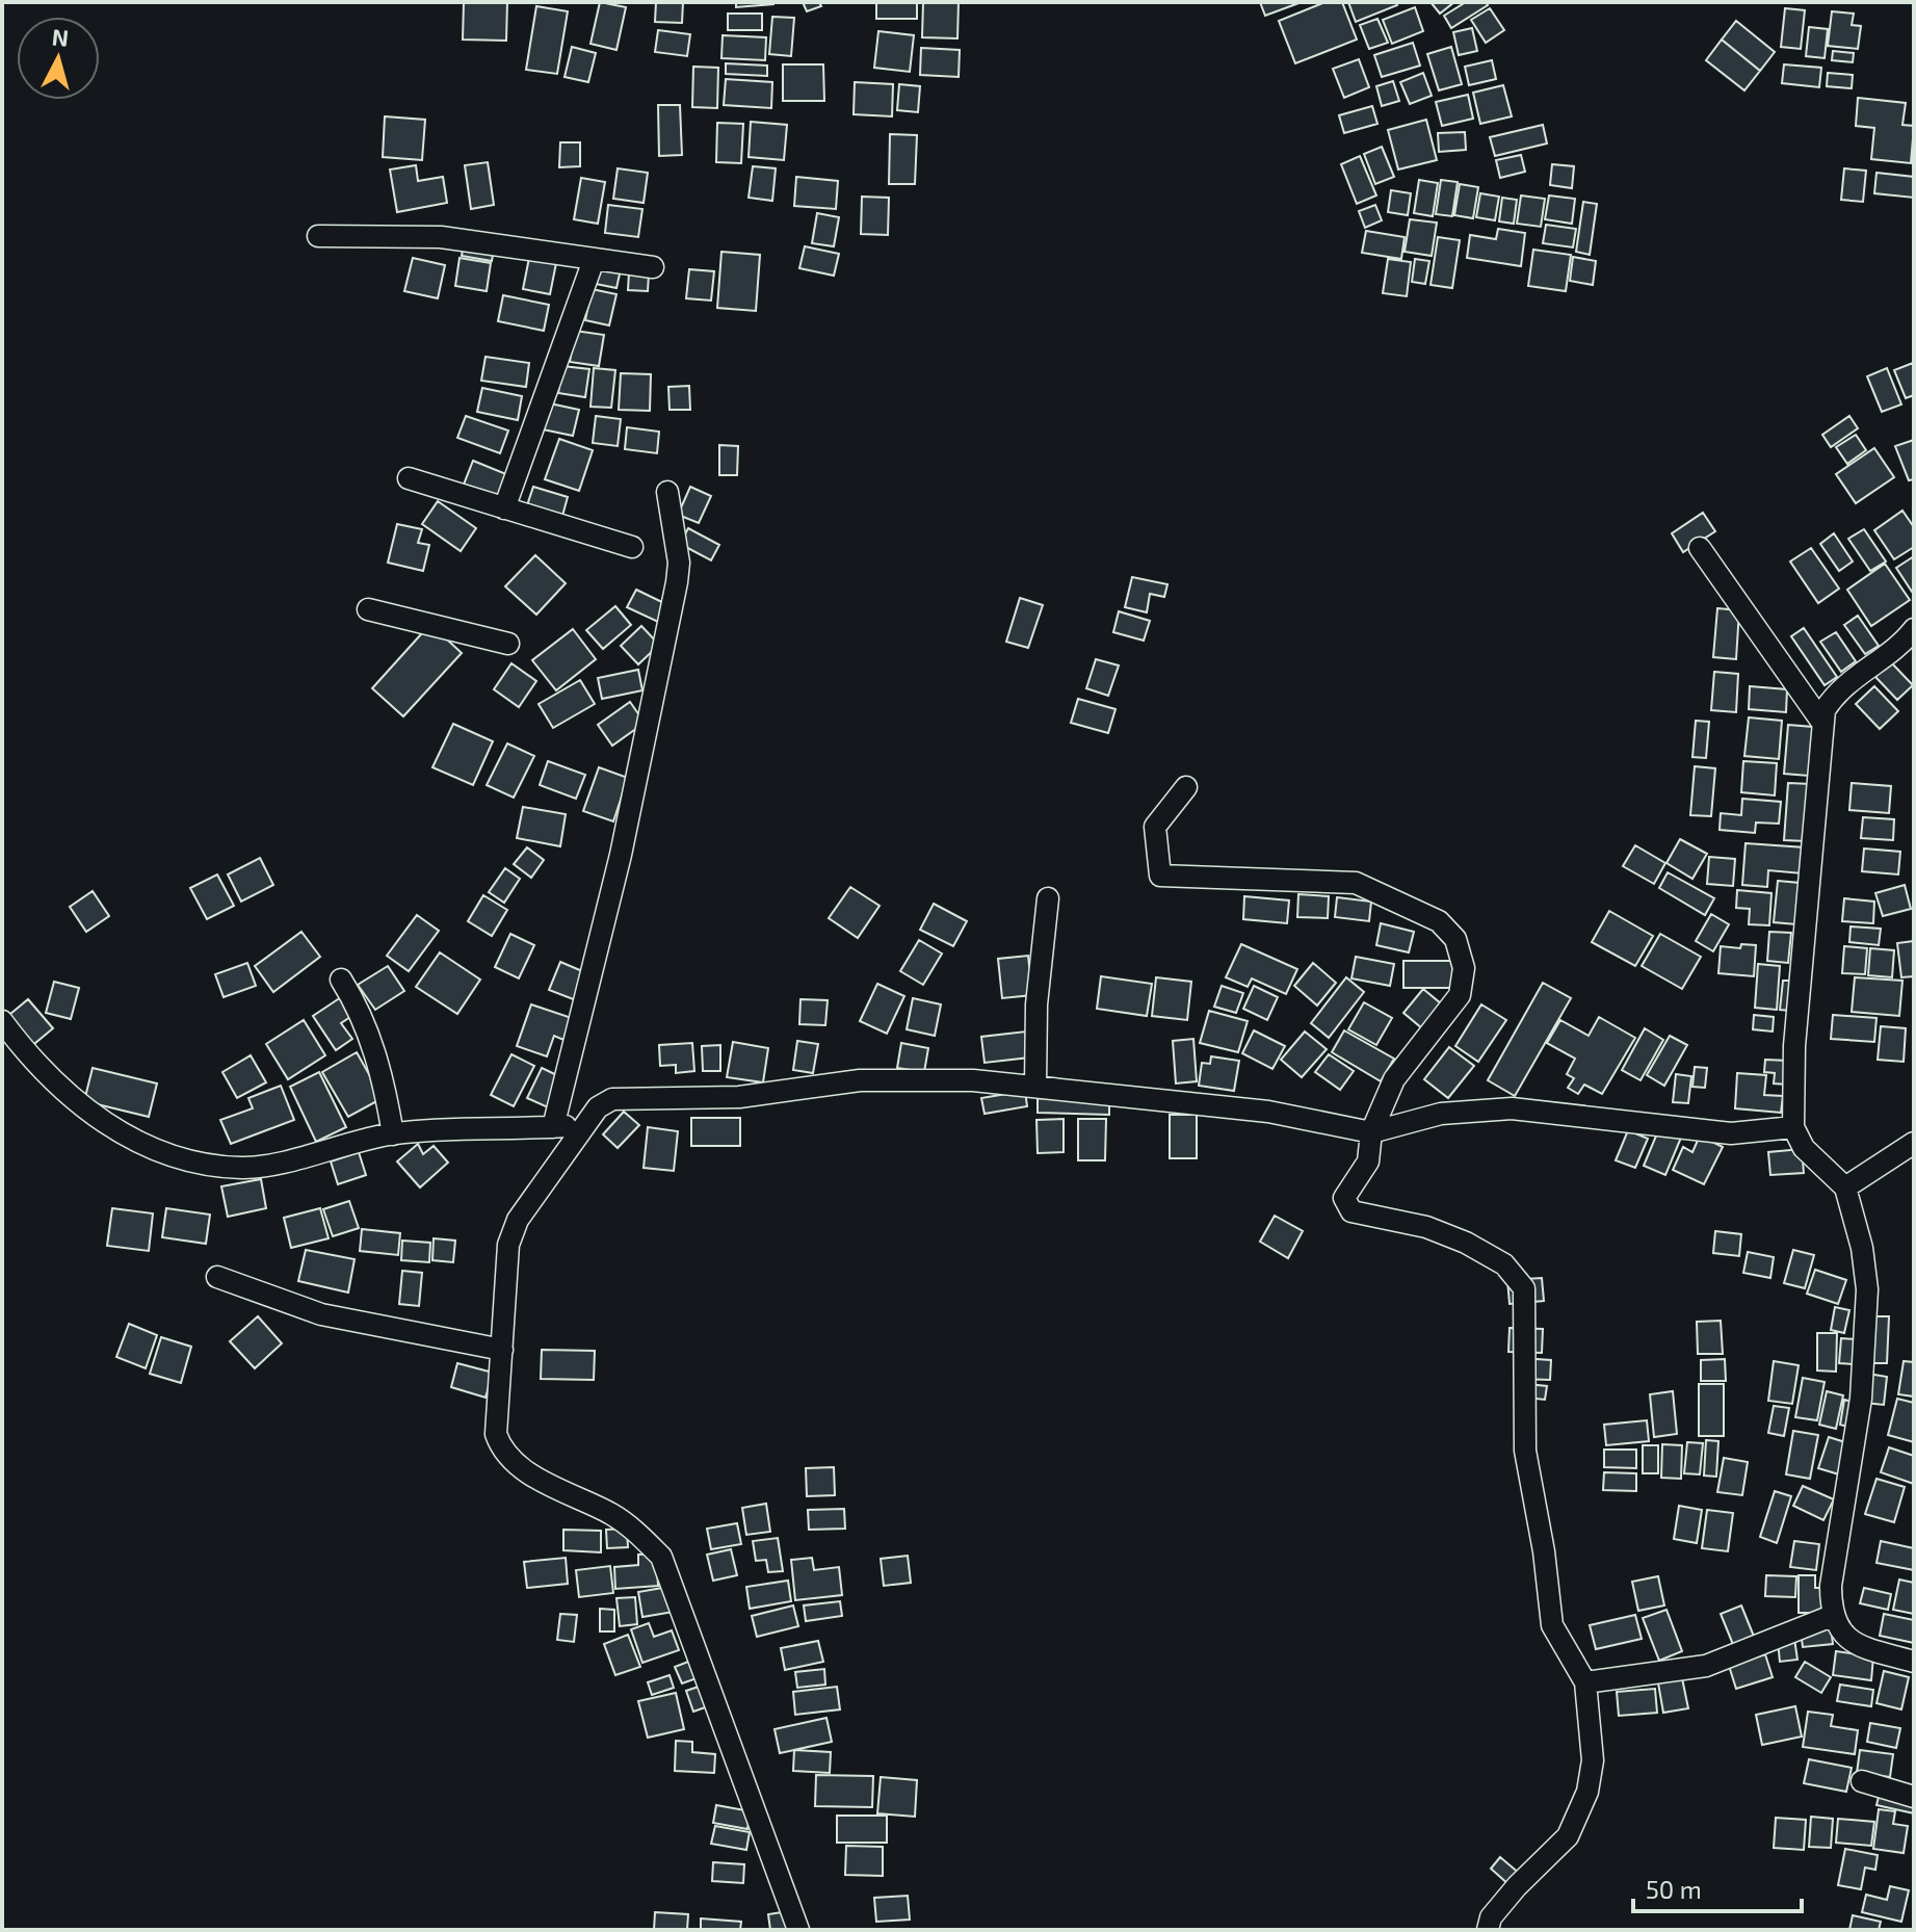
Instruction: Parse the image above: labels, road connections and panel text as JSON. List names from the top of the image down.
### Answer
{
  "scale_bar": "50 m",
  "north": "top"
}
